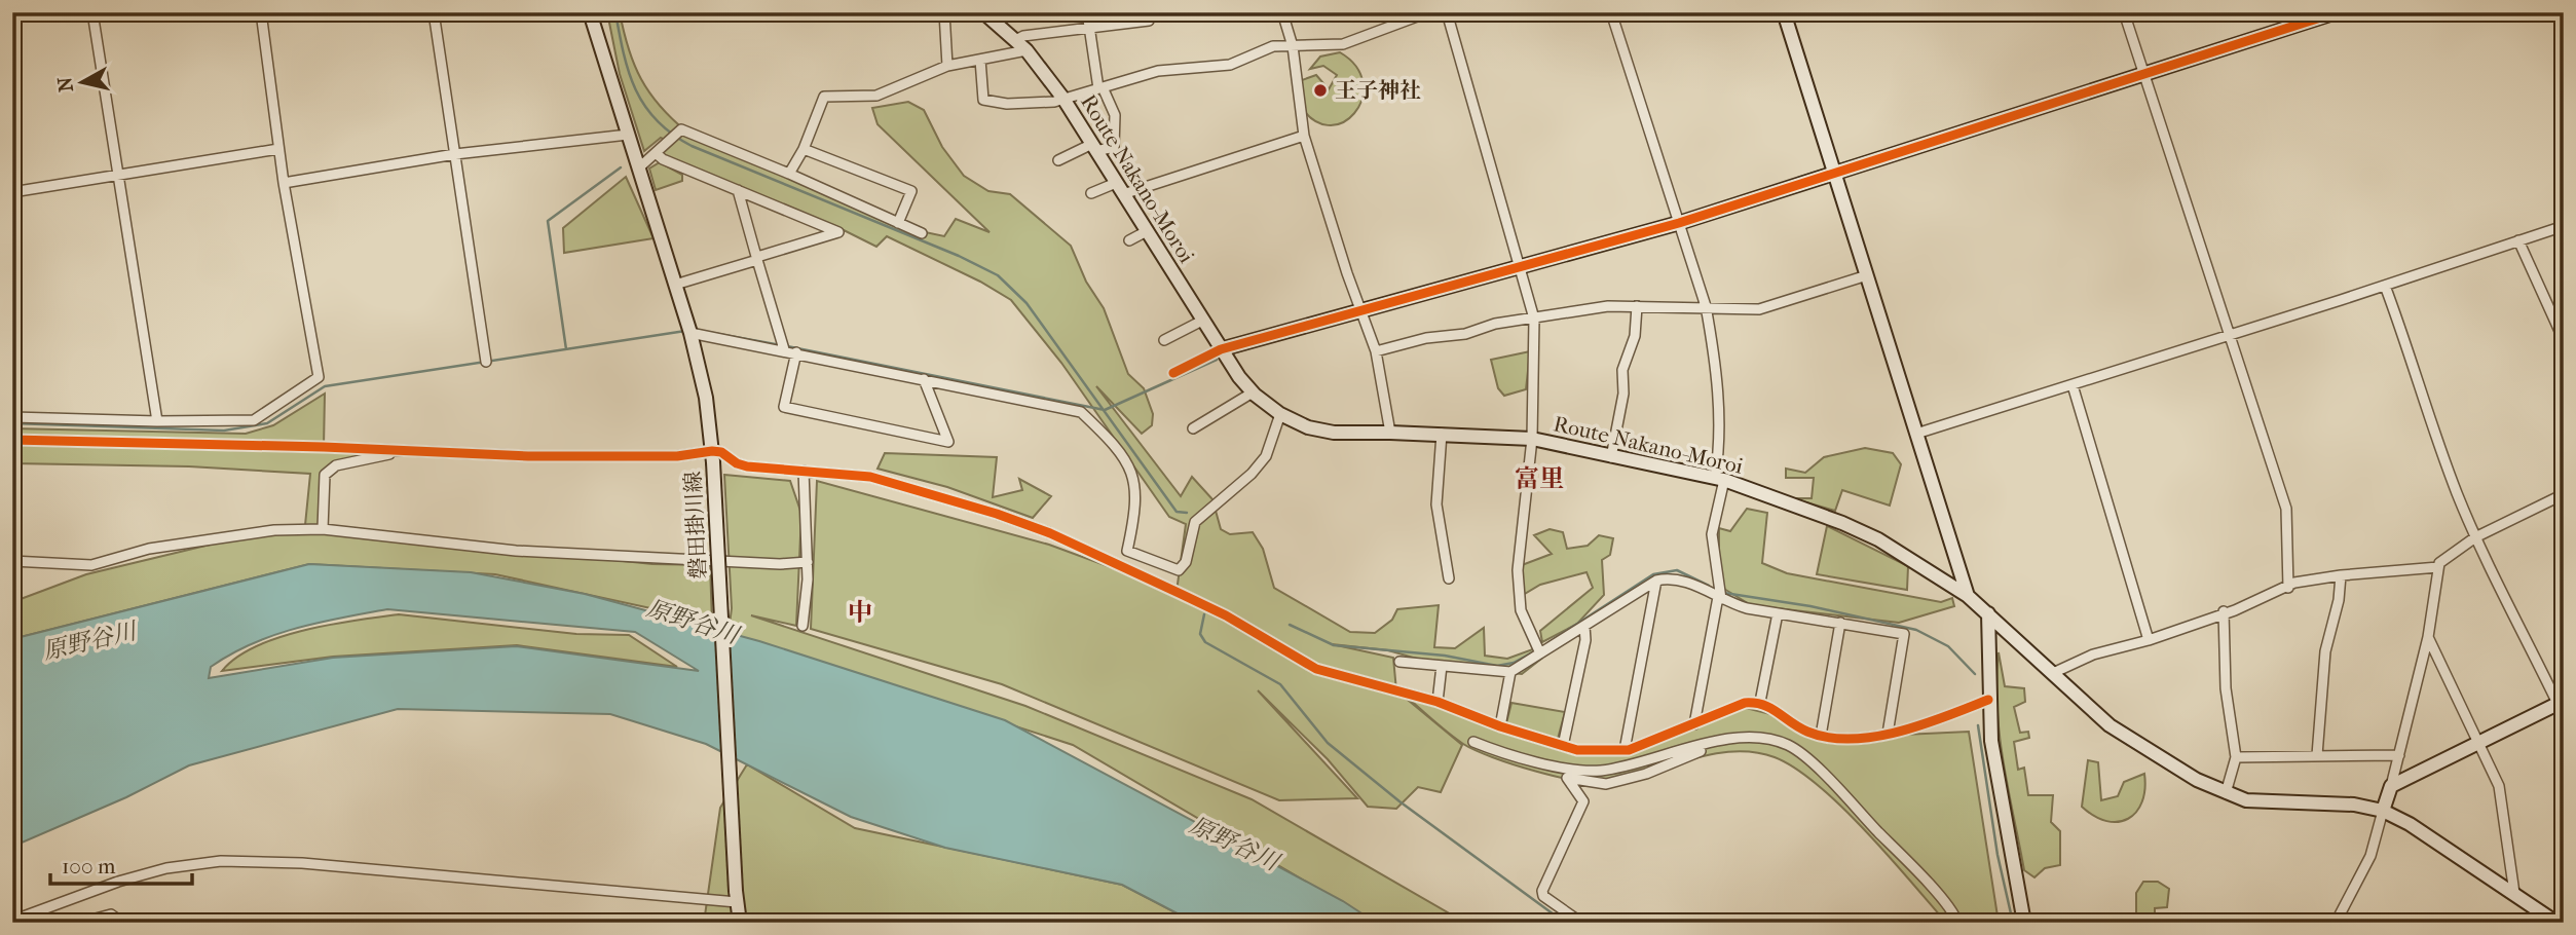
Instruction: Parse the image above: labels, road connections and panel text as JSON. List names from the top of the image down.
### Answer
{
  "streets": {
    "main road": ["Route Nakano-Moroi", "磐田掛川線"]
  },
  "districts": ["富里", "中"],
  "water": ["原野谷川"],
  "places": ["王子神社"],
  "scale_bar": "100 m",
  "north": "left"
}
